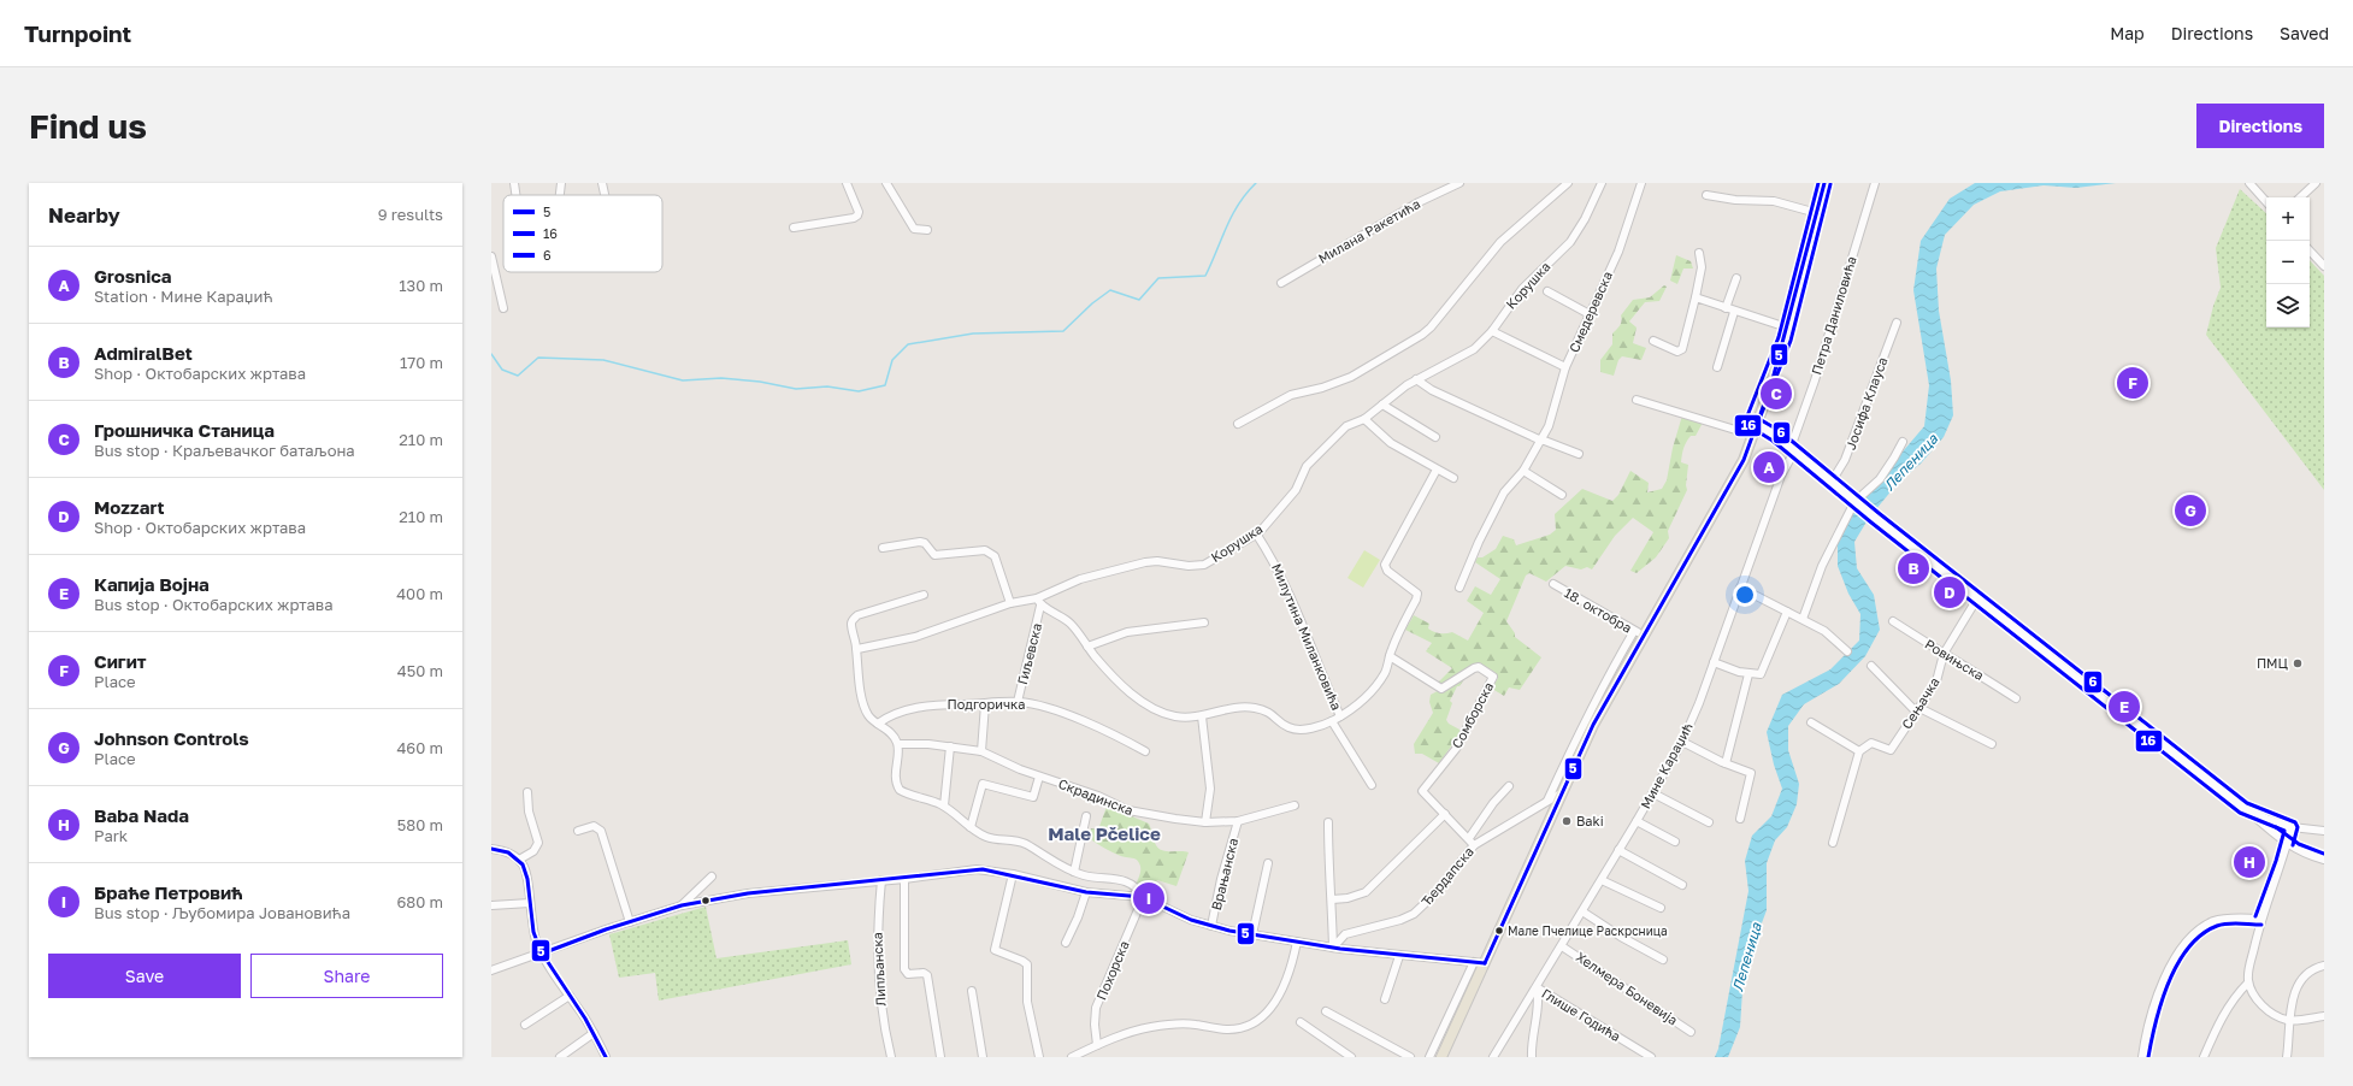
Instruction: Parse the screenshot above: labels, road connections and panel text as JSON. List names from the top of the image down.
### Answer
{
  "streets": {
    "street": [
      "Милана Ракетића",
      "Корушка",
      "Смедеревска",
      "Петра Даниловића",
      "Јосифа Клауса",
      "18. октобра",
      "Милутина Миланковића",
      "Гиљевска",
      "Ровињска",
      "Сењачка",
      "Подгоричка",
      "Сомборска",
      "Мине Караџић",
      "Скрадинска",
      "Врањанска",
      "Ђердапска",
      "Липљанска",
      "Похорска",
      "Хелмера Боневија",
      "Глише Годића"
    ]
  },
  "crossings": [
    ["Корушка", "Милутина Миланковића"],
    ["Корушка", "Гиљевска"],
    ["Петра Даниловића", "Мине Караџић"],
    ["Гиљевска", "Подгоричка"],
    ["Ровињска", "Сењачка"],
    ["Сомборска", "Ђердапска"],
    ["Мине Караџић", "Хелмера Боневија"],
    ["Мине Караџић", "Глише Годића"],
    ["Скрадинска", "Врањанска"]
  ],
  "districts": ["Male Pčelice"],
  "water": ["Лепеница"],
  "places": ["ПМЦ", "Baki", "Мале Пчелице Раскрсница"],
  "lines": ["transit line 5", "transit line 16", "transit line 6"],
  "legend": ["5", "16", "6"],
  "page": {
    "header": "Turnpoint",
    "nav": ["Map", "Directions", "Saved"],
    "buttons": [
      "Directions",
      ["Save", "Share"]
    ],
    "title": "Find us",
    "heading": ["Nearby", "9 results"],
    "map_buttons": ["+", "−"],
    "list": [
      {
        "mark": "A",
        "name": "Grosnica",
        "note": "Station · Мине Караџић",
        "value": "130 m"
      },
      {
        "mark": "B",
        "name": "AdmiralBet",
        "note": "Shop · Октобарских жртава",
        "value": "170 m"
      },
      {
        "mark": "C",
        "name": "Грошничка Станица",
        "note": "Bus stop · Краљевачког батаљона",
        "value": "210 m"
      },
      {
        "mark": "D",
        "name": "Mozzart",
        "note": "Shop · Октобарских жртава",
        "value": "210 m"
      },
      {
        "mark": "E",
        "name": "Капија Војна",
        "note": "Bus stop · Октобарских жртава",
        "value": "400 m"
      },
      {
        "mark": "F",
        "name": "Сигит",
        "note": "Place",
        "value": "450 m"
      },
      {
        "mark": "G",
        "name": "Johnson Controls",
        "note": "Place",
        "value": "460 m"
      },
      {
        "mark": "H",
        "name": "Baba Nada",
        "note": "Park",
        "value": "580 m"
      },
      {
        "mark": "I",
        "name": "Браће Петровић",
        "note": "Bus stop · Љубомира Јовановића",
        "value": "680 m"
      }
    ],
    "pins": [
      "F",
      "C",
      "A",
      "G",
      "B",
      "D",
      "E",
      "H",
      "I"
    ]
  }
}
